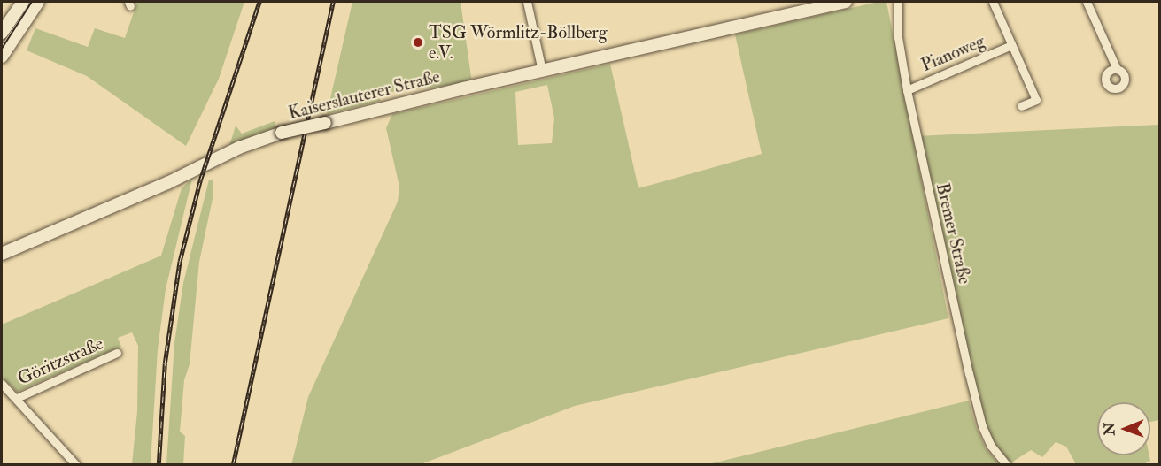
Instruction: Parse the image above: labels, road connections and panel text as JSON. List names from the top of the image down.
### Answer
{
  "streets": {
    "street": [
      "Pianoweg",
      "Kaiserslauterer Straße",
      "Bremer Straße",
      "Göritzstraße"
    ]
  },
  "crossings": [
    ["Pianoweg", "Bremer Straße"]
  ],
  "places": ["TSG Wörmlitz-Böllberg e.V."],
  "north": "left"
}
